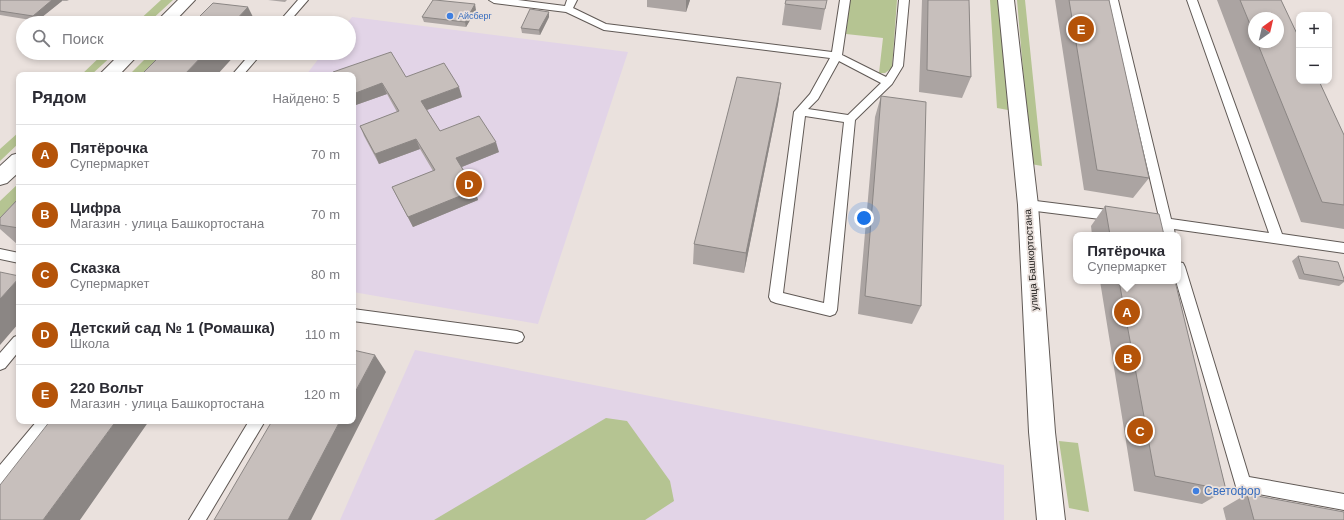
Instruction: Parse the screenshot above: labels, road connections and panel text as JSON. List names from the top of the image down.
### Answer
{
  "streets": {
    "street": ["улица Башкортостана"]
  },
  "places": ["Айсберг", "Светофор"],
  "north": "top right",
  "page": {
    "map_buttons": ["+", "−"],
    "pins": [
      "E",
      "D",
      "A",
      "B",
      "C"
    ],
    "search": "Поиск",
    "heading": ["Рядом", "Найдено: 5"],
    "list": [
      {
        "mark": "A",
        "name": "Пятёрочка",
        "note": "Супермаркет",
        "value": "70 m"
      },
      {
        "mark": "B",
        "name": "Цифра",
        "note": "Магазин · улица Башкортостана",
        "value": "70 m"
      },
      {
        "mark": "C",
        "name": "Сказка",
        "note": "Супермаркет",
        "value": "80 m"
      },
      {
        "mark": "D",
        "name": "Детский сад № 1 (Ромашка)",
        "note": "Школа",
        "value": "110 m"
      },
      {
        "mark": "E",
        "name": "220 Вольт",
        "note": "Магазин · улица Башкортостана",
        "value": "120 m"
      }
    ],
    "popup": ["Пятёрочка", "Супермаркет"]
  }
}
